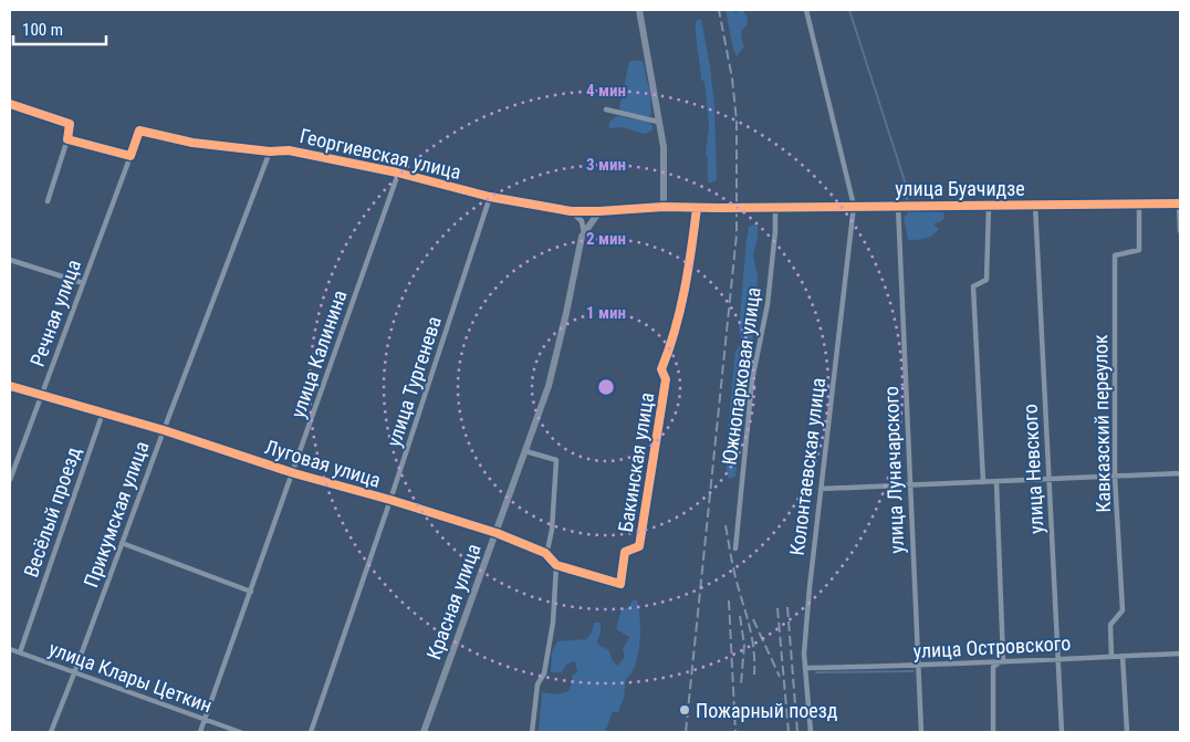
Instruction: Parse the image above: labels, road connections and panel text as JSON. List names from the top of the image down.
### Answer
{
  "streets": {
    "street": [
      "Георгиевская улица",
      "улица Буачидзе",
      "Речная улица",
      "улица Калинина",
      "Южнопарковая улица",
      "улица Тургенева",
      "Кавказский переулок",
      "Бакинская улица",
      "Луговая улица",
      "Колонтаевская улица",
      "улица Невского",
      "улица Луначарского",
      "Весёлый проезд",
      "Прикумская улица",
      "Красная улица",
      "улица Островского",
      "улица Клары Цеткин"
    ]
  },
  "crossings": [
    ["Георгиевская улица", "Речная улица"],
    ["Георгиевская улица", "улица Калинина"],
    ["Георгиевская улица", "улица Тургенева"],
    ["Георгиевская улица", "Бакинская улица"],
    ["Георгиевская улица", "Прикумская улица"],
    ["Георгиевская улица", "Красная улица"],
    ["улица Буачидзе", "Южнопарковая улица"],
    ["улица Буачидзе", "Кавказский переулок"],
    ["улица Буачидзе", "Колонтаевская улица"],
    ["улица Буачидзе", "улица Невского"],
    ["улица Буачидзе", "улица Луначарского"],
    ["Речная улица", "Луговая улица"],
    ["улица Калинина", "Луговая улица"],
    ["улица Калинина", "улица Клары Цеткин"],
    ["улица Тургенева", "Луговая улица"],
    ["Кавказский переулок", "улица Островского"],
    ["Бакинская улица", "Луговая улица"],
    ["Луговая улица", "Весёлый проезд"],
    ["Луговая улица", "Прикумская улица"],
    ["Луговая улица", "Красная улица"],
    ["Колонтаевская улица", "улица Островского"],
    ["улица Невского", "улица Островского"],
    ["улица Луначарского", "улица Островского"],
    ["Весёлый проезд", "улица Клары Цеткин"],
    ["Прикумская улица", "улица Клары Цеткин"]
  ],
  "places": ["Пожарный поезд"],
  "scale_bar": "100 m",
  "rings": [
    "4 мин",
    "3 мин",
    "2 мин",
    "1 мин"
  ]
}
